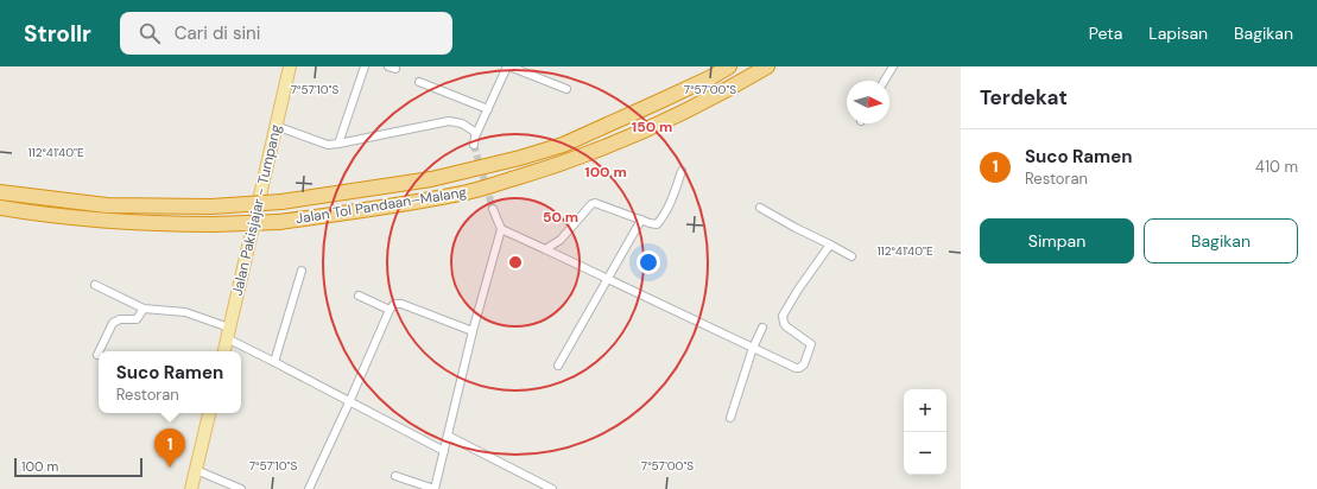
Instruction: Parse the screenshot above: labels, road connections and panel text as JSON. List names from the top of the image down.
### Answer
{
  "streets": {
    "highway": ["Jalan Tol Pandaan–Malang"],
    "main road": ["Jalan Pakisjajar - Tumpang"]
  },
  "scale_bar": "100 m",
  "north": "right",
  "page": {
    "header": "Strollr",
    "search": "Cari di sini",
    "nav": ["Peta", "Lapisan", "Bagikan"],
    "heading": "Terdekat",
    "list": [
      {
        "mark": "1",
        "name": "Suco Ramen",
        "note": "Restoran",
        "value": "410 m"
      }
    ],
    "buttons": ["Simpan", "Bagikan"],
    "popup": ["Suco Ramen", "Restoran"],
    "map_buttons": ["+", "−"],
    "pins": "1",
    "scale": "100 m"
  },
  "coordinates": ["7°57'10\"S", "7°57'00\"S", "112°41'40\"E"],
  "rings": ["150 m", "100 m", "50 m"]
}
